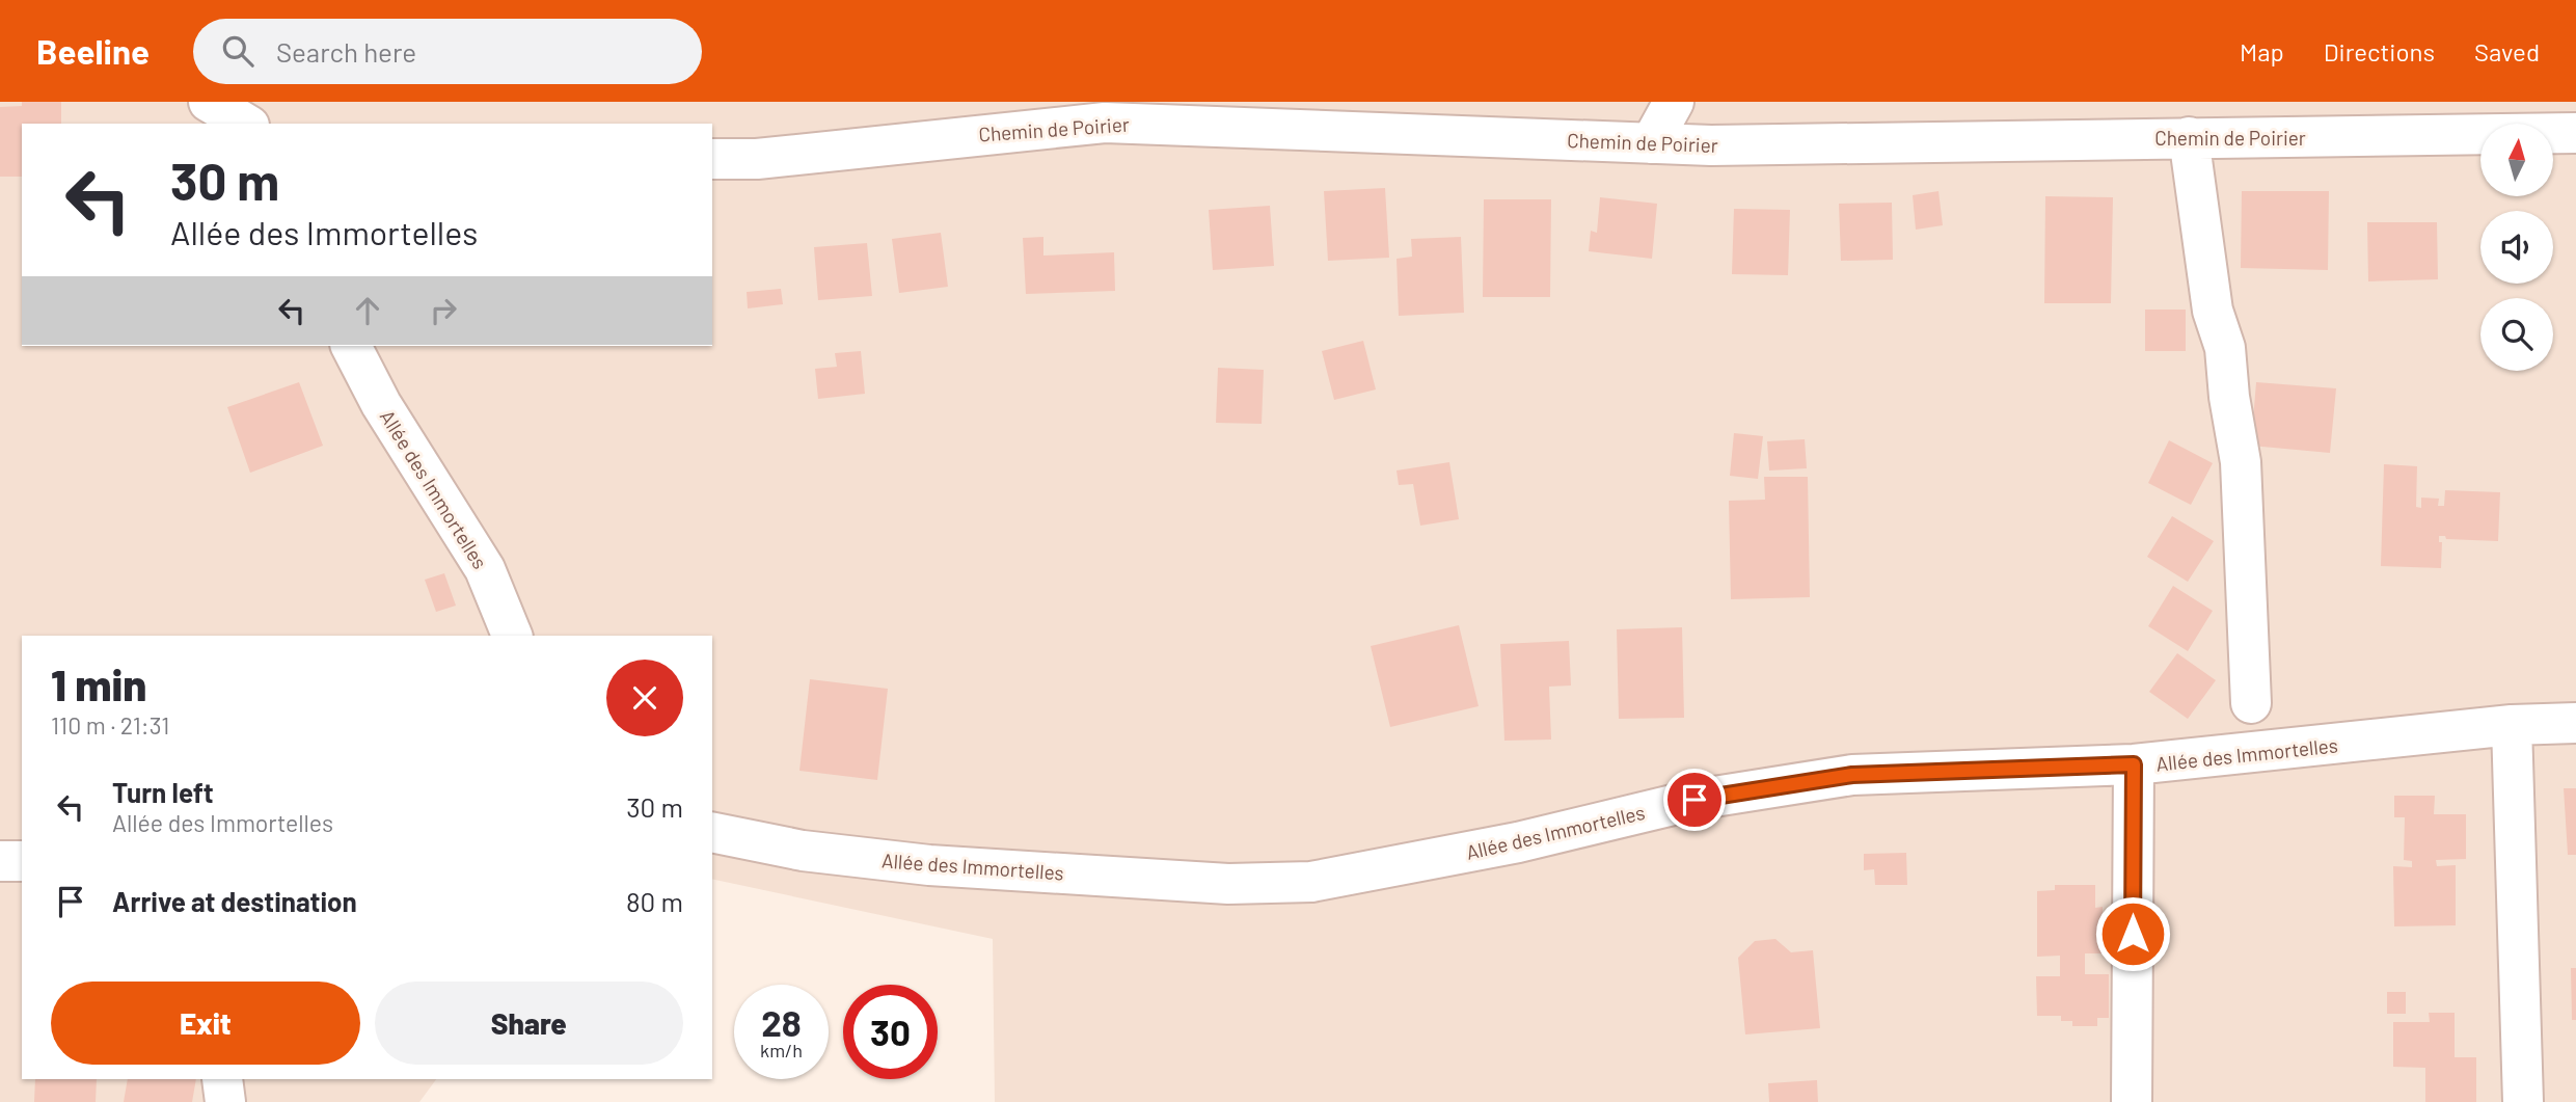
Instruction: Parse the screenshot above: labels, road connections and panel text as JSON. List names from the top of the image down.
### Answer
{
  "streets": {
    "street": ["Chemin de Poirier", "Allée des Immortelles"]
  },
  "north": "top",
  "page": {
    "header": "Beeline",
    "search": "Search here",
    "nav": ["Map", "Directions", "Saved"],
    "turn": ["30 m", "Allée des Immortelles"],
    "heading": ["1 min", "110 m · 21:31"],
    "list": [
      {
        "name": "Turn left",
        "note": "Allée des Immortelles",
        "value": "30 m"
      },
      {
        "name": "Arrive at destination",
        "value": "80 m"
      }
    ],
    "buttons": ["Exit", "Share"],
    "speed": "28 km/h",
    "limit": "30"
  }
}
